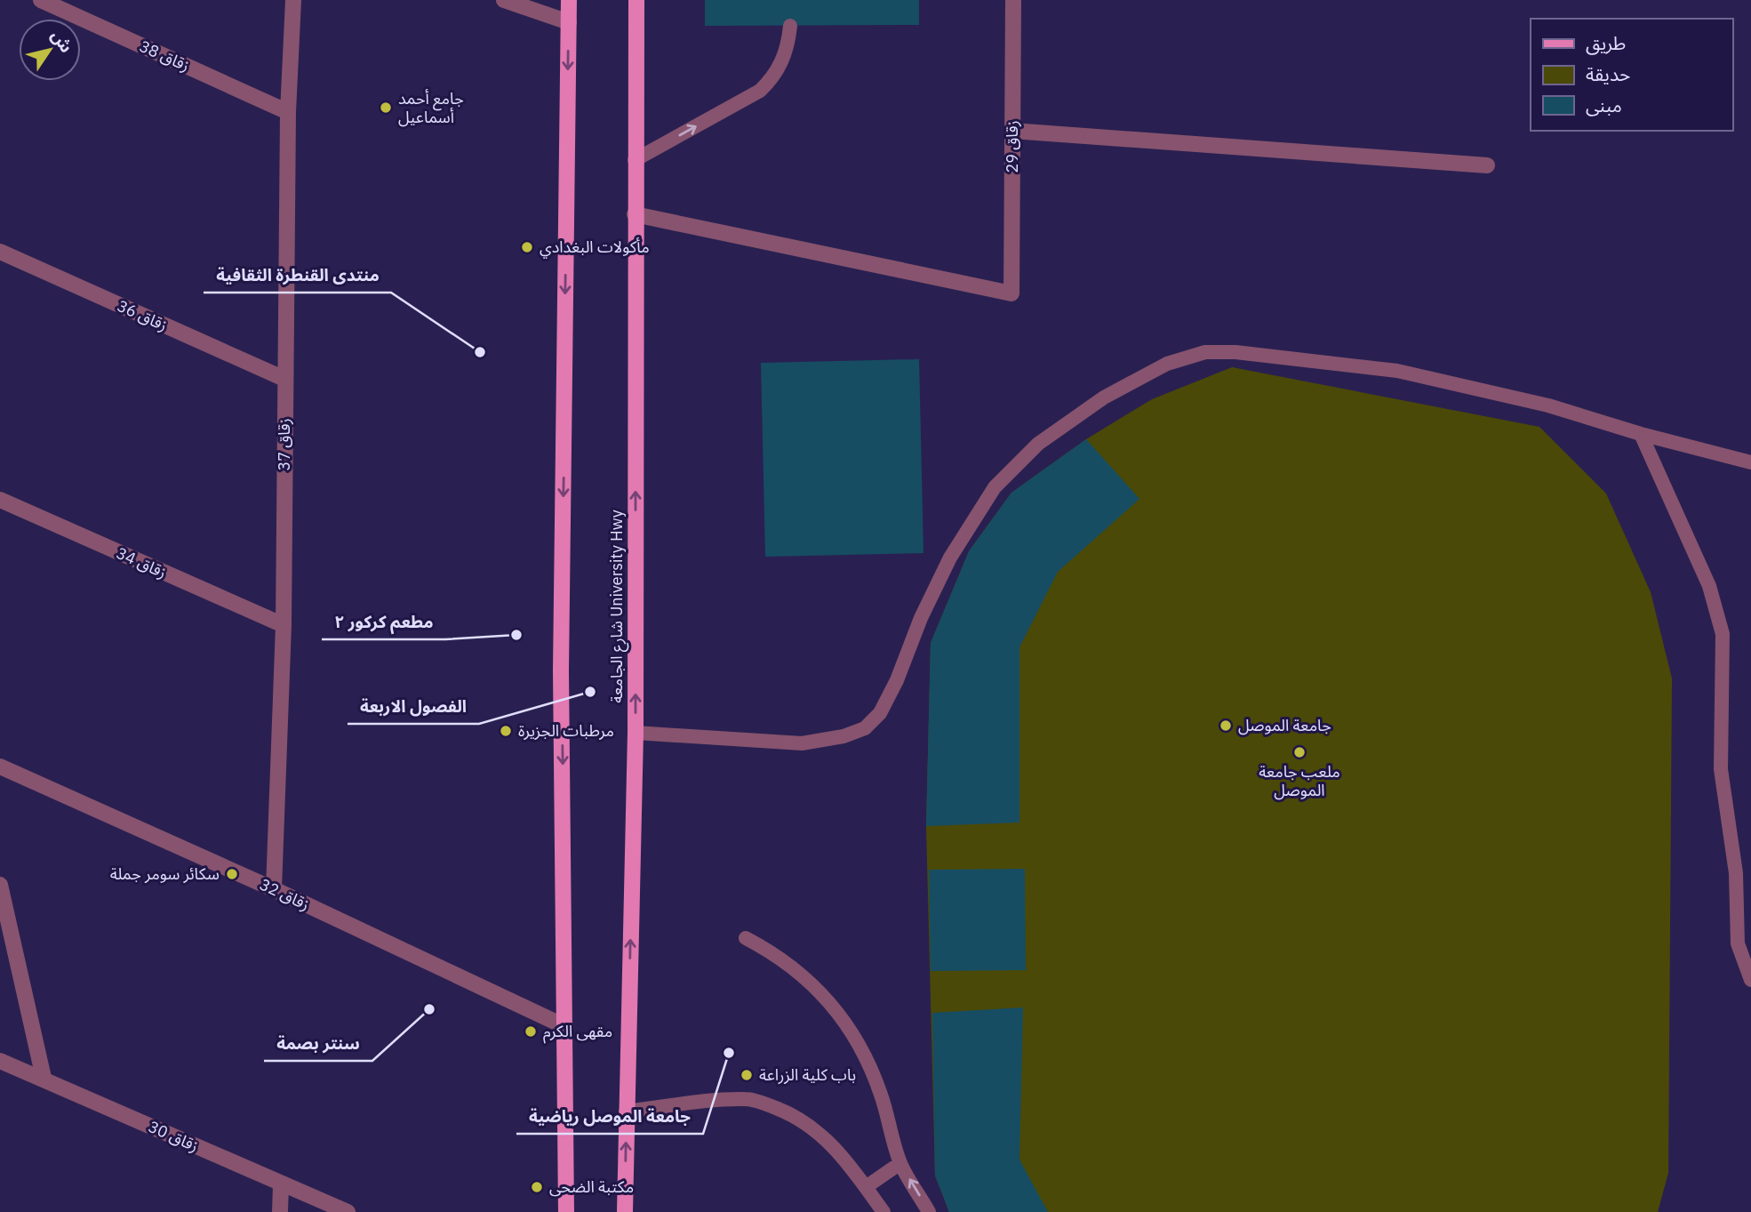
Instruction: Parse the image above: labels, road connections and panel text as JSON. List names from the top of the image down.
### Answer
{
  "streets": {
    "main road": ["شارع الجامعة University Hwy"],
    "street": [
      "زقاق 38",
      "زقاق 29",
      "زقاق 36",
      "زقاق 37",
      "زقاق 34",
      "زقاق 32",
      "زقاق 30"
    ]
  },
  "crossings": [
    ["زقاق 38", "زقاق 37"],
    ["زقاق 29", "شارع الجامعة University Hwy"],
    ["زقاق 36", "زقاق 37"],
    ["زقاق 37", "زقاق 34"],
    ["زقاق 37", "زقاق 32"]
  ],
  "places": [
    "جامع أحمد أسماعيل",
    "مأكولات البغدادي",
    "منتدى القنطرة الثقافية",
    "مطعم كركور ٢",
    "الفصول الاربعة",
    "جامعة الموصل",
    "مرطبات الجزيرة",
    "ملعب جامعة الموصل",
    "سكائر سومر جملة",
    "سنتر بصمة",
    "مقهى الكرم",
    "جامعة الموصل رياضية",
    "باب كلية الزراعة",
    "مكتبة الضحى"
  ],
  "legend": ["طريق", "حديقة", "مبنى"],
  "north": "top right"
}
